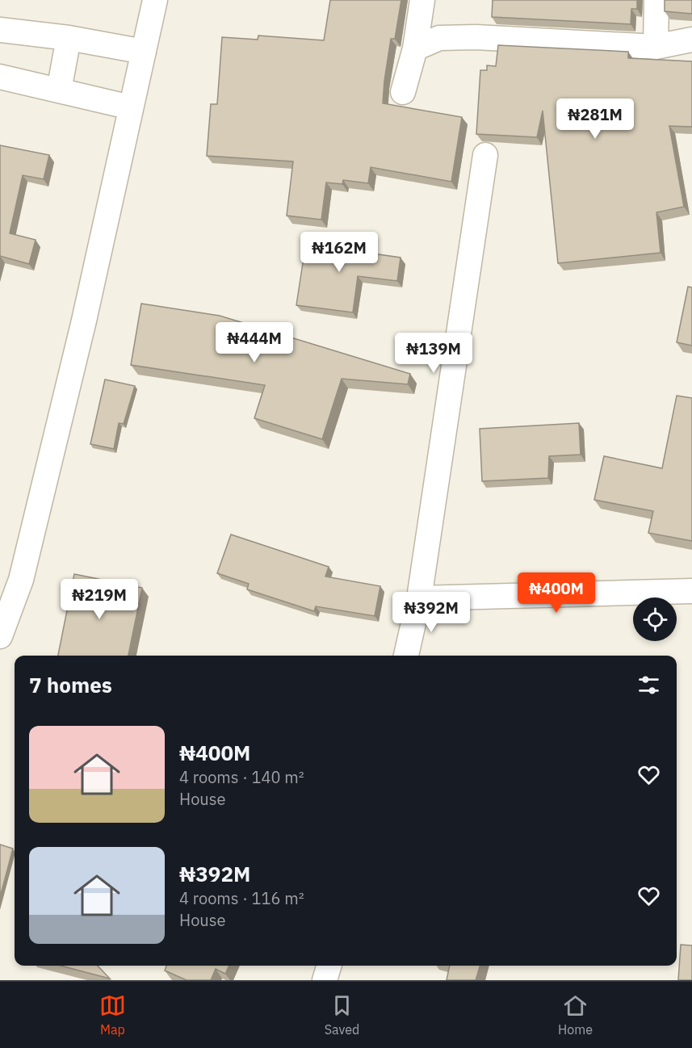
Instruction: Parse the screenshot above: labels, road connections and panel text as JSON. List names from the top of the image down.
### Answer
{
  "page": {
    "price": [
      "₦281M",
      "₦162M",
      "₦444M",
      "₦139M",
      "₦400M",
      "₦219M",
      "₦392M"
    ],
    "heading": "7 homes",
    "list": [
      {
        "name": "₦400M",
        "note": "4 rooms · 140 m² · House"
      },
      {
        "name": "₦392M",
        "note": "4 rooms · 116 m² · House"
      }
    ],
    "tabs": ["Map", "Saved", "Home"]
  }
}
